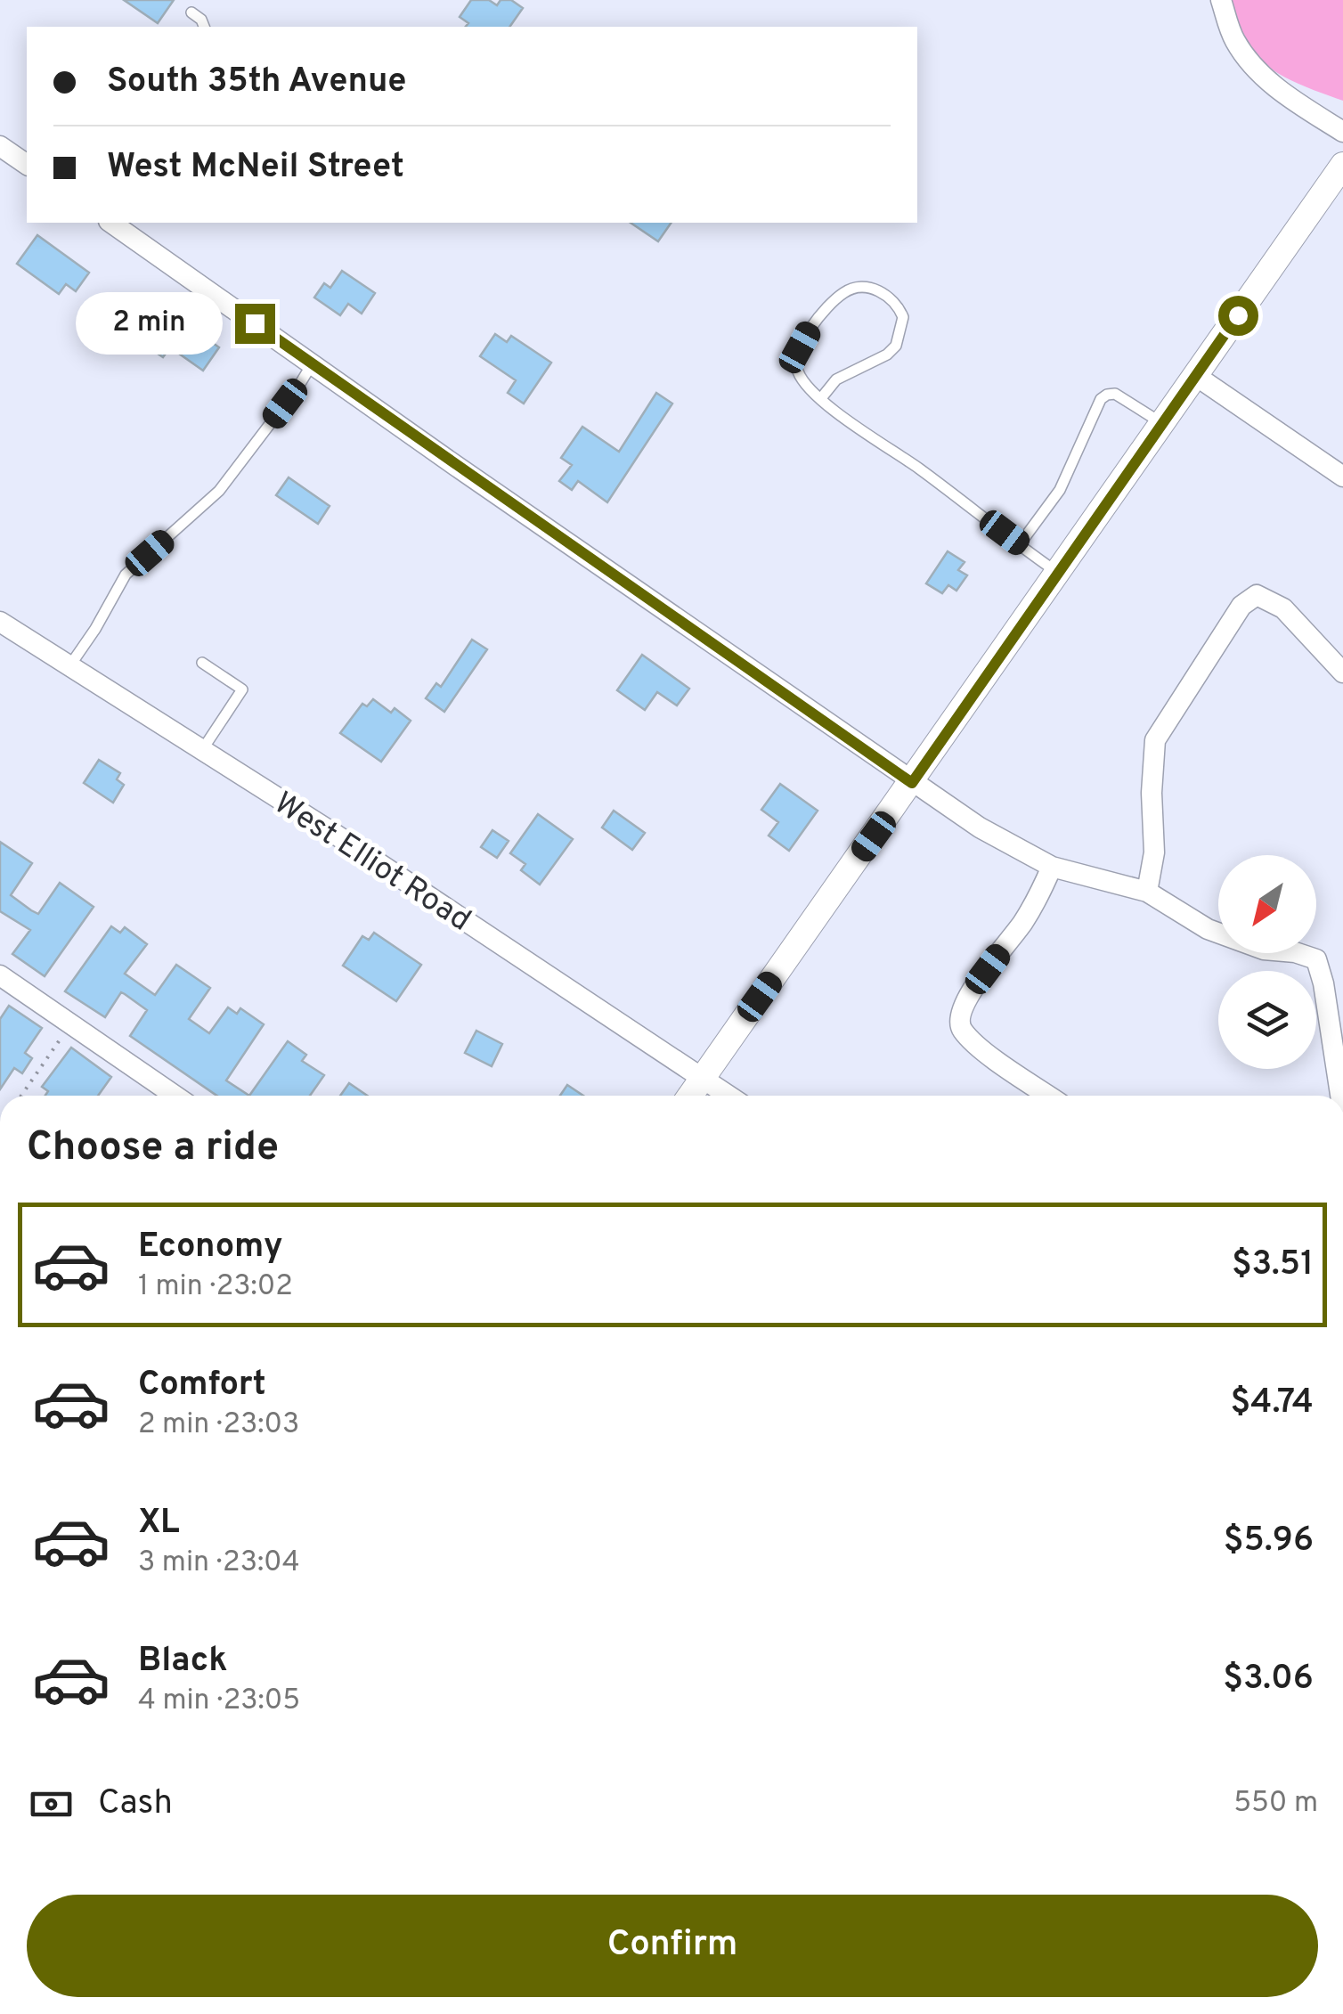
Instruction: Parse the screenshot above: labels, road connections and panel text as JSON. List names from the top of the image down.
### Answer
{
  "streets": {
    "street": ["West Elliot Road"]
  },
  "north": "bottom left",
  "page": {
    "banner": ["South 35th Avenue", "West McNeil Street"],
    "bubble": "2 min",
    "heading": "Choose a ride",
    "list": [
      {
        "name": "Economy",
        "note": "1 min · 23:02",
        "value": "$3.51"
      },
      {
        "name": "Comfort",
        "note": "2 min · 23:03",
        "value": "$4.74"
      },
      {
        "name": "XL",
        "note": "3 min · 23:04",
        "value": "$5.96"
      },
      {
        "name": "Black",
        "note": "4 min · 23:05",
        "value": "$3.06"
      }
    ],
    "pay": ["Cash", "550 m"],
    "buttons": "Confirm"
  }
}
